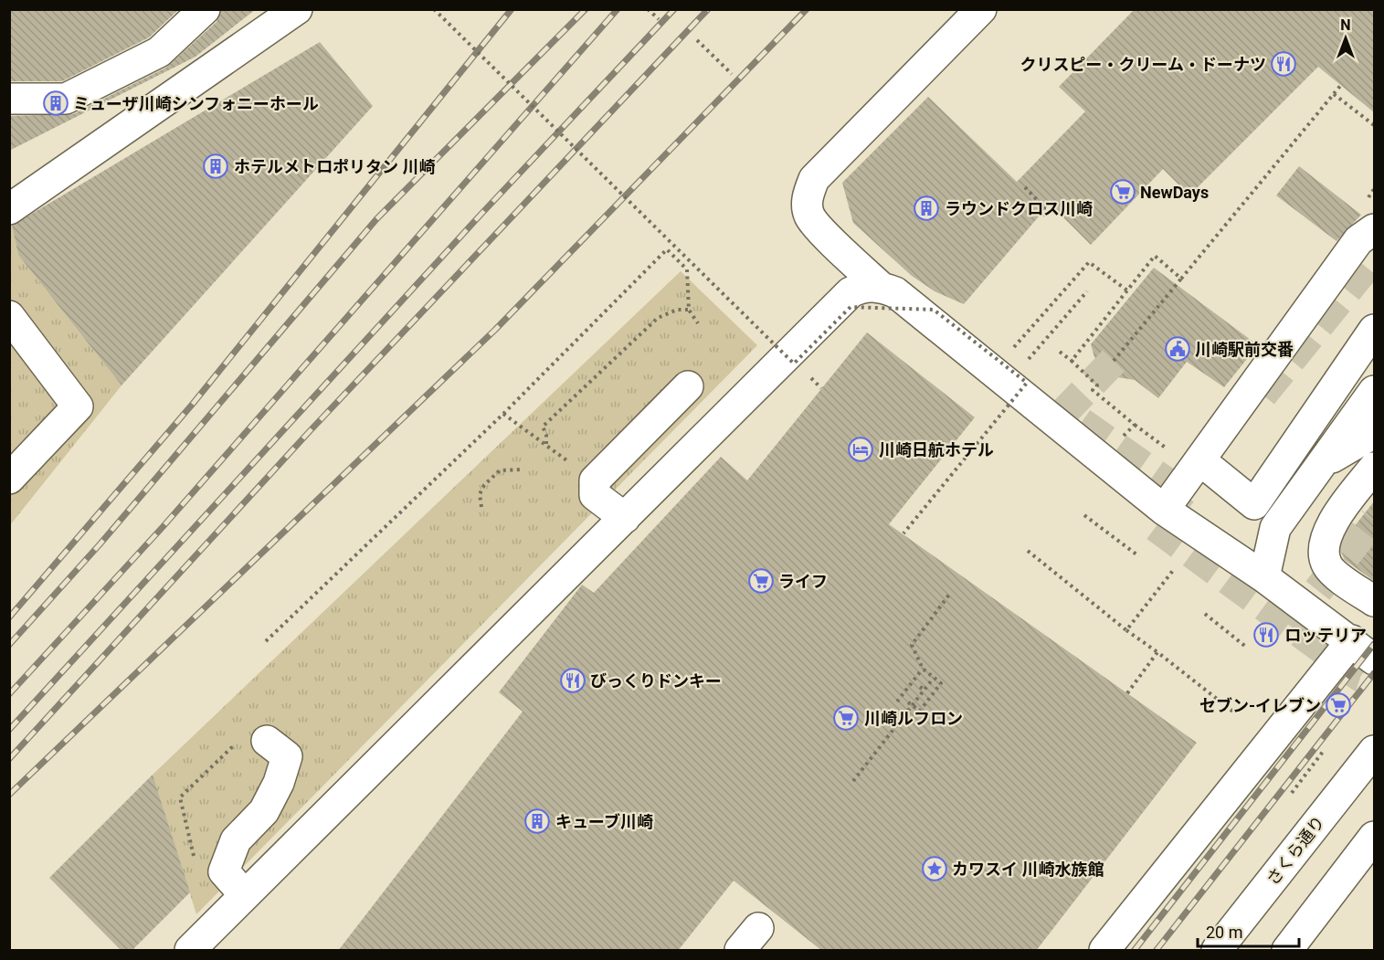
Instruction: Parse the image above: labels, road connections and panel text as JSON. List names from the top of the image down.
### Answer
{
  "streets": {
    "street": ["さくら通り"]
  },
  "places": {
    "restaurant": ["クリスピー・クリーム・ドーナツ", "ロッテリア", "びっくりドンキー"],
    "building": [
      "ミューザ川崎シンフォニーホール",
      "ホテルメトロポリタン 川崎",
      "ラウンドクロス川崎",
      "キューブ川崎"
    ],
    "supermarket": [
      "NewDays",
      "ライフ",
      "セブン-イレブン",
      "川崎ルフロン"
    ],
    "public building": ["川崎駅前交番"],
    "hotel": ["川崎日航ホテル"],
    "place": ["カワスイ 川崎水族館"]
  },
  "scale_bar": "20 m",
  "north": "top"
}
